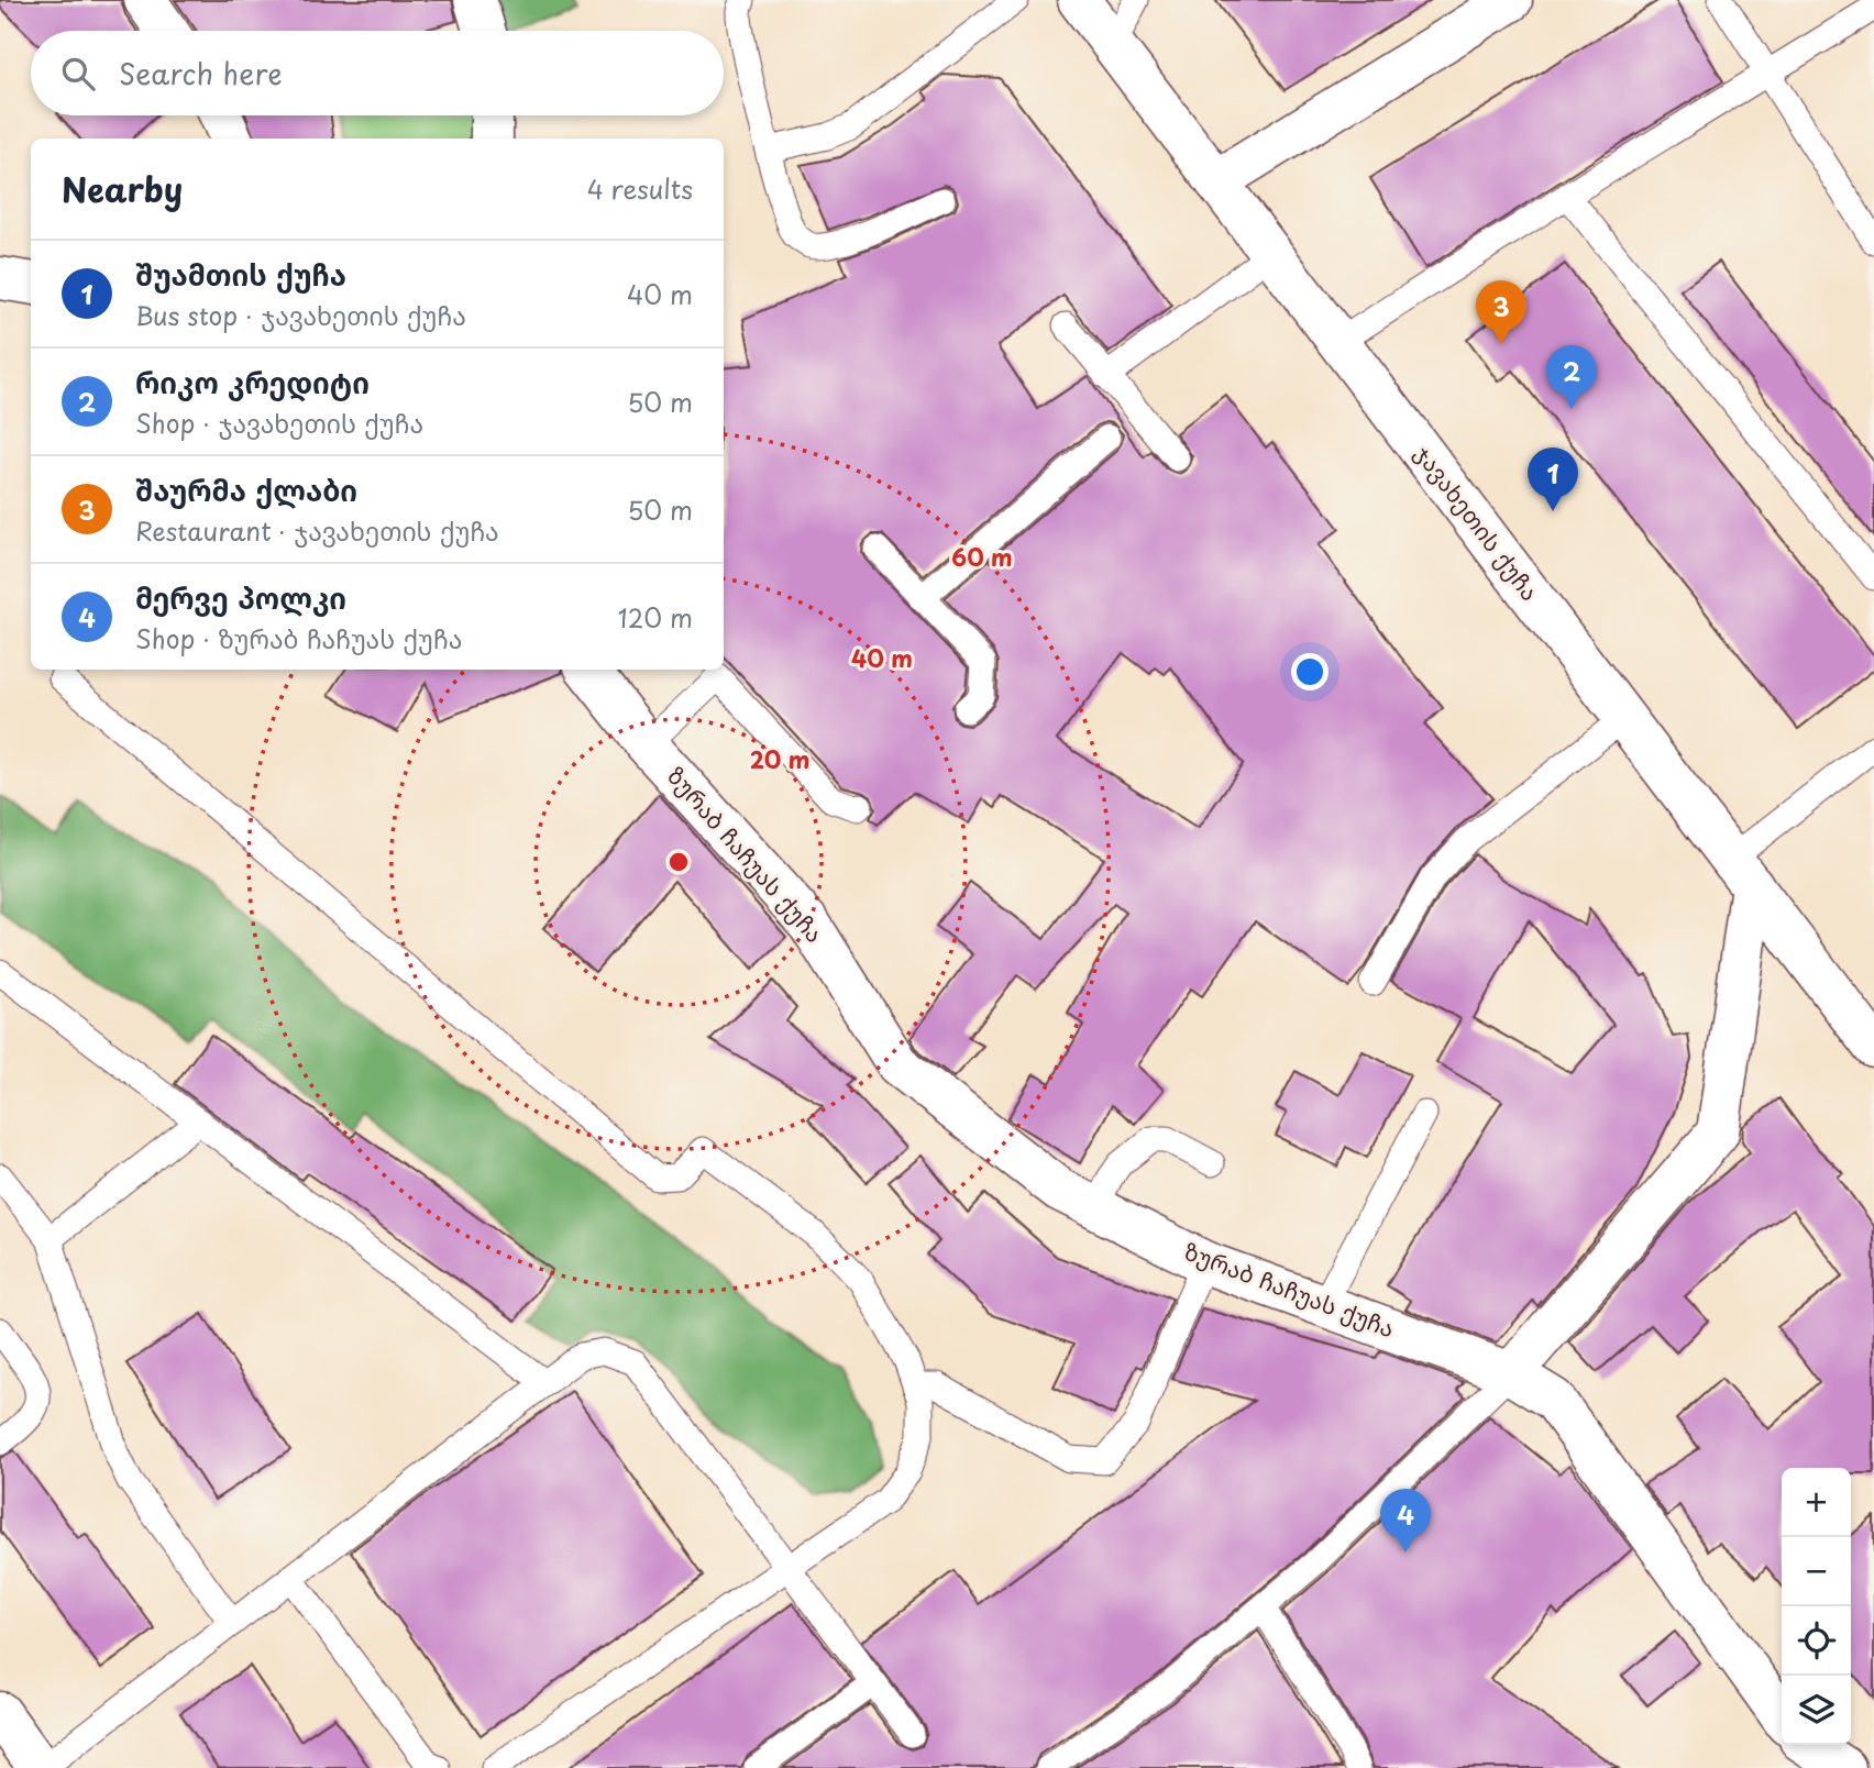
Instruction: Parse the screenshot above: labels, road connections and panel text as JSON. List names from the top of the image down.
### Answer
{
  "streets": {
    "street": ["ჯავახეთის ქუჩა", "ზურაბ ჩაჩუას ქუჩა"]
  },
  "page": {
    "search": "Search here",
    "heading": ["Nearby", "4 results"],
    "list": [
      {
        "mark": "1",
        "name": "შუამთის ქუჩა",
        "note": "Bus stop · ჯავახეთის ქუჩა",
        "value": "40 m"
      },
      {
        "mark": "2",
        "name": "რიკო კრედიტი",
        "note": "Shop · ჯავახეთის ქუჩა",
        "value": "50 m"
      },
      {
        "mark": "3",
        "name": "შაურმა ქლაბი",
        "note": "Restaurant · ჯავახეთის ქუჩა",
        "value": "50 m"
      },
      {
        "mark": "4",
        "name": "მერვე პოლკი",
        "note": "Shop · ზურაბ ჩაჩუას ქუჩა",
        "value": "120 m"
      }
    ],
    "pins": [
      "3",
      "2",
      "1",
      "4"
    ],
    "map_buttons": ["+", "−"]
  },
  "rings": ["60 m", "40 m", "20 m"]
}
